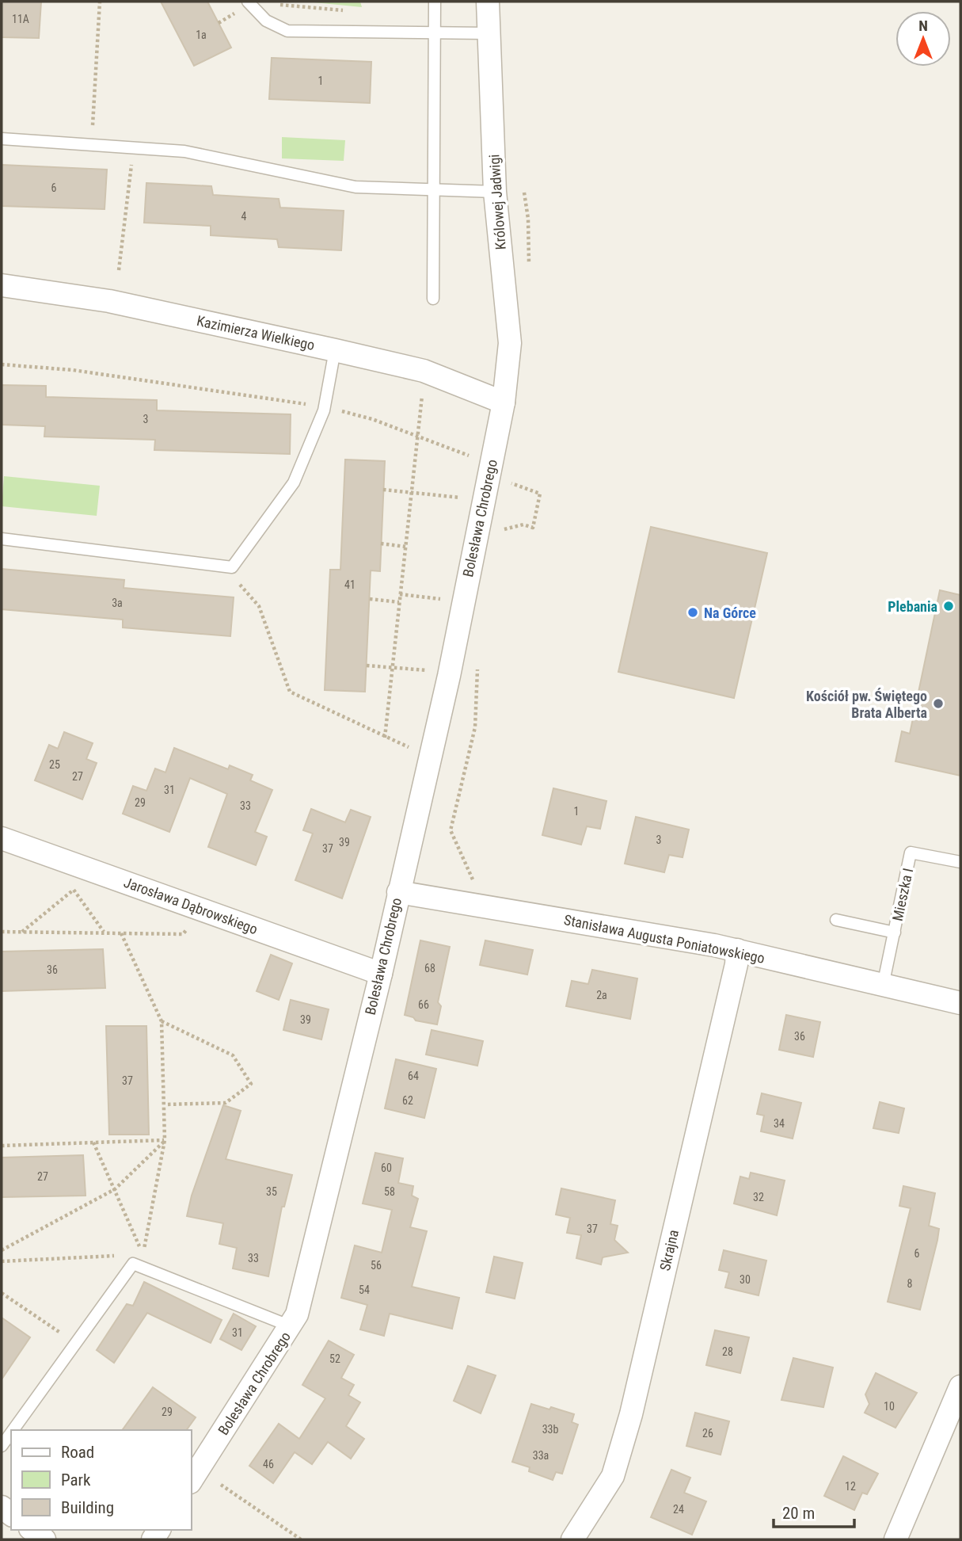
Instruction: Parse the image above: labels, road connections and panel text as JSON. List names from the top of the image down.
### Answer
{
  "streets": {
    "street": [
      "Królowej Jadwigi",
      "Kazimierza Wielkiego",
      "Bolesława Chrobrego",
      "Jarosława Dąbrowskiego",
      "Stanisława Augusta Poniatowskiego",
      "Skrajna"
    ],
    "lane": ["Mieszka I"]
  },
  "crossings": [
    ["Królowej Jadwigi", "Kazimierza Wielkiego"],
    ["Królowej Jadwigi", "Bolesława Chrobrego"],
    ["Kazimierza Wielkiego", "Bolesława Chrobrego"],
    ["Bolesława Chrobrego", "Jarosława Dąbrowskiego"],
    ["Bolesława Chrobrego", "Stanisława Augusta Poniatowskiego"],
    ["Mieszka I", "Stanisława Augusta Poniatowskiego"],
    ["Stanisława Augusta Poniatowskiego", "Skrajna"]
  ],
  "places": ["Plebania", "Na Górce", "Kościół pw. Świętego Brata Alberta"],
  "house_numbers": [
    "11A",
    "1a",
    "1",
    "6",
    "4",
    "3",
    "41",
    "3a",
    "25",
    "27",
    "31",
    "29",
    "33",
    "1",
    "3",
    "39",
    "37",
    "68",
    "36",
    "2a",
    "66",
    "39",
    "36",
    "64",
    "37",
    "62",
    "34",
    "60",
    "27",
    "35",
    "58",
    "32",
    "37",
    "6",
    "33",
    "56",
    "30",
    "8",
    "54",
    "31",
    "28",
    "52",
    "10",
    "29",
    "33b",
    "26",
    "33a",
    "46",
    "12",
    "24"
  ],
  "legend": ["Road", "Park", "Building"],
  "scale_bar": "20 m",
  "north": "top"
}
